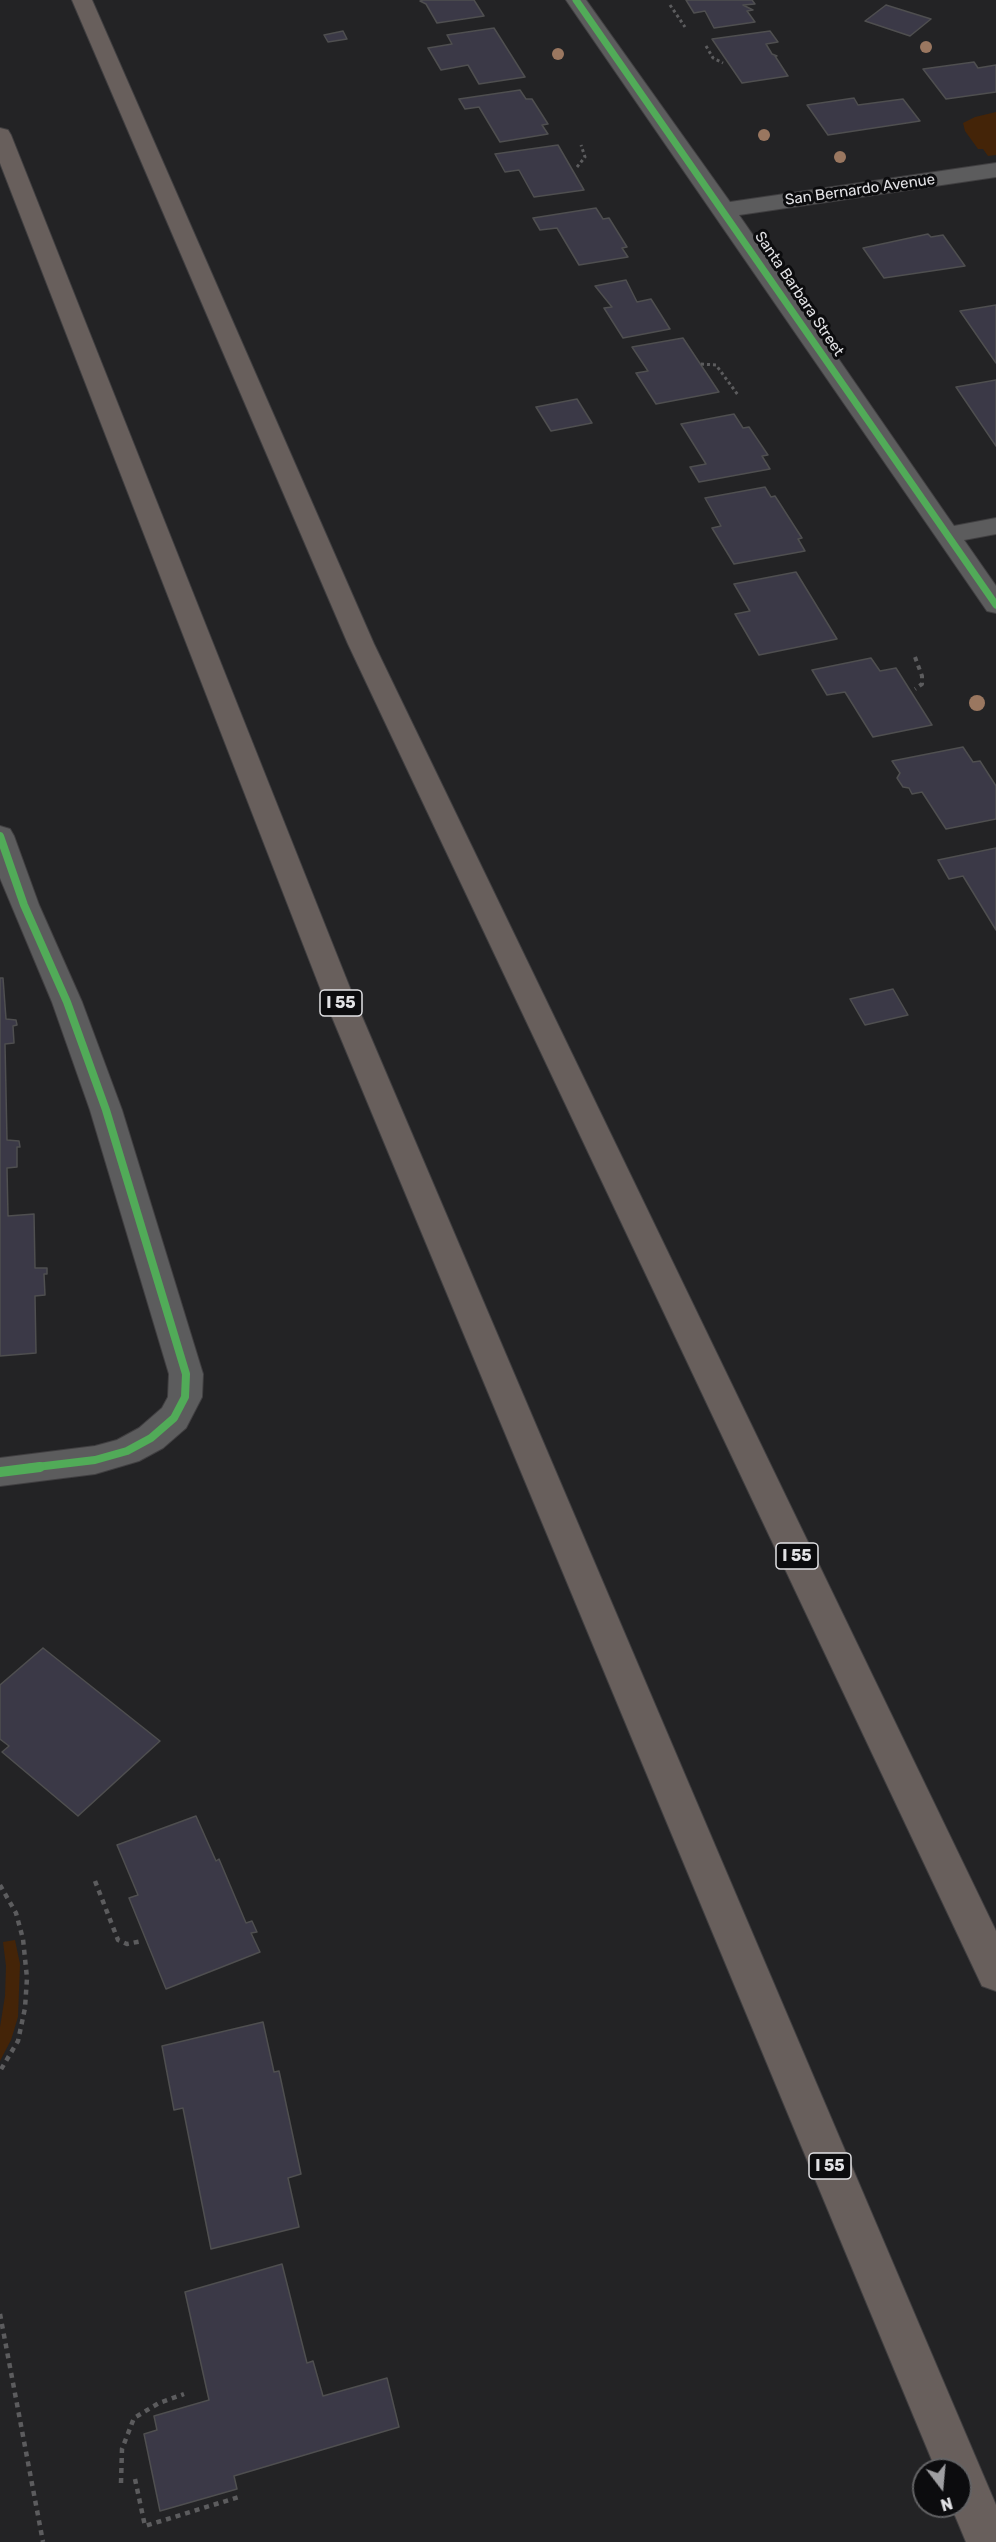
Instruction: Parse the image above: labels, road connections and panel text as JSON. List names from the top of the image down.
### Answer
{
  "streets": {
    "highway": ["I 55"],
    "street": ["San Bernardo Avenue", "Santa Barbara Street"]
  },
  "crossings": [
    ["San Bernardo Avenue", "Santa Barbara Street"]
  ],
  "north": "bottom"
}
